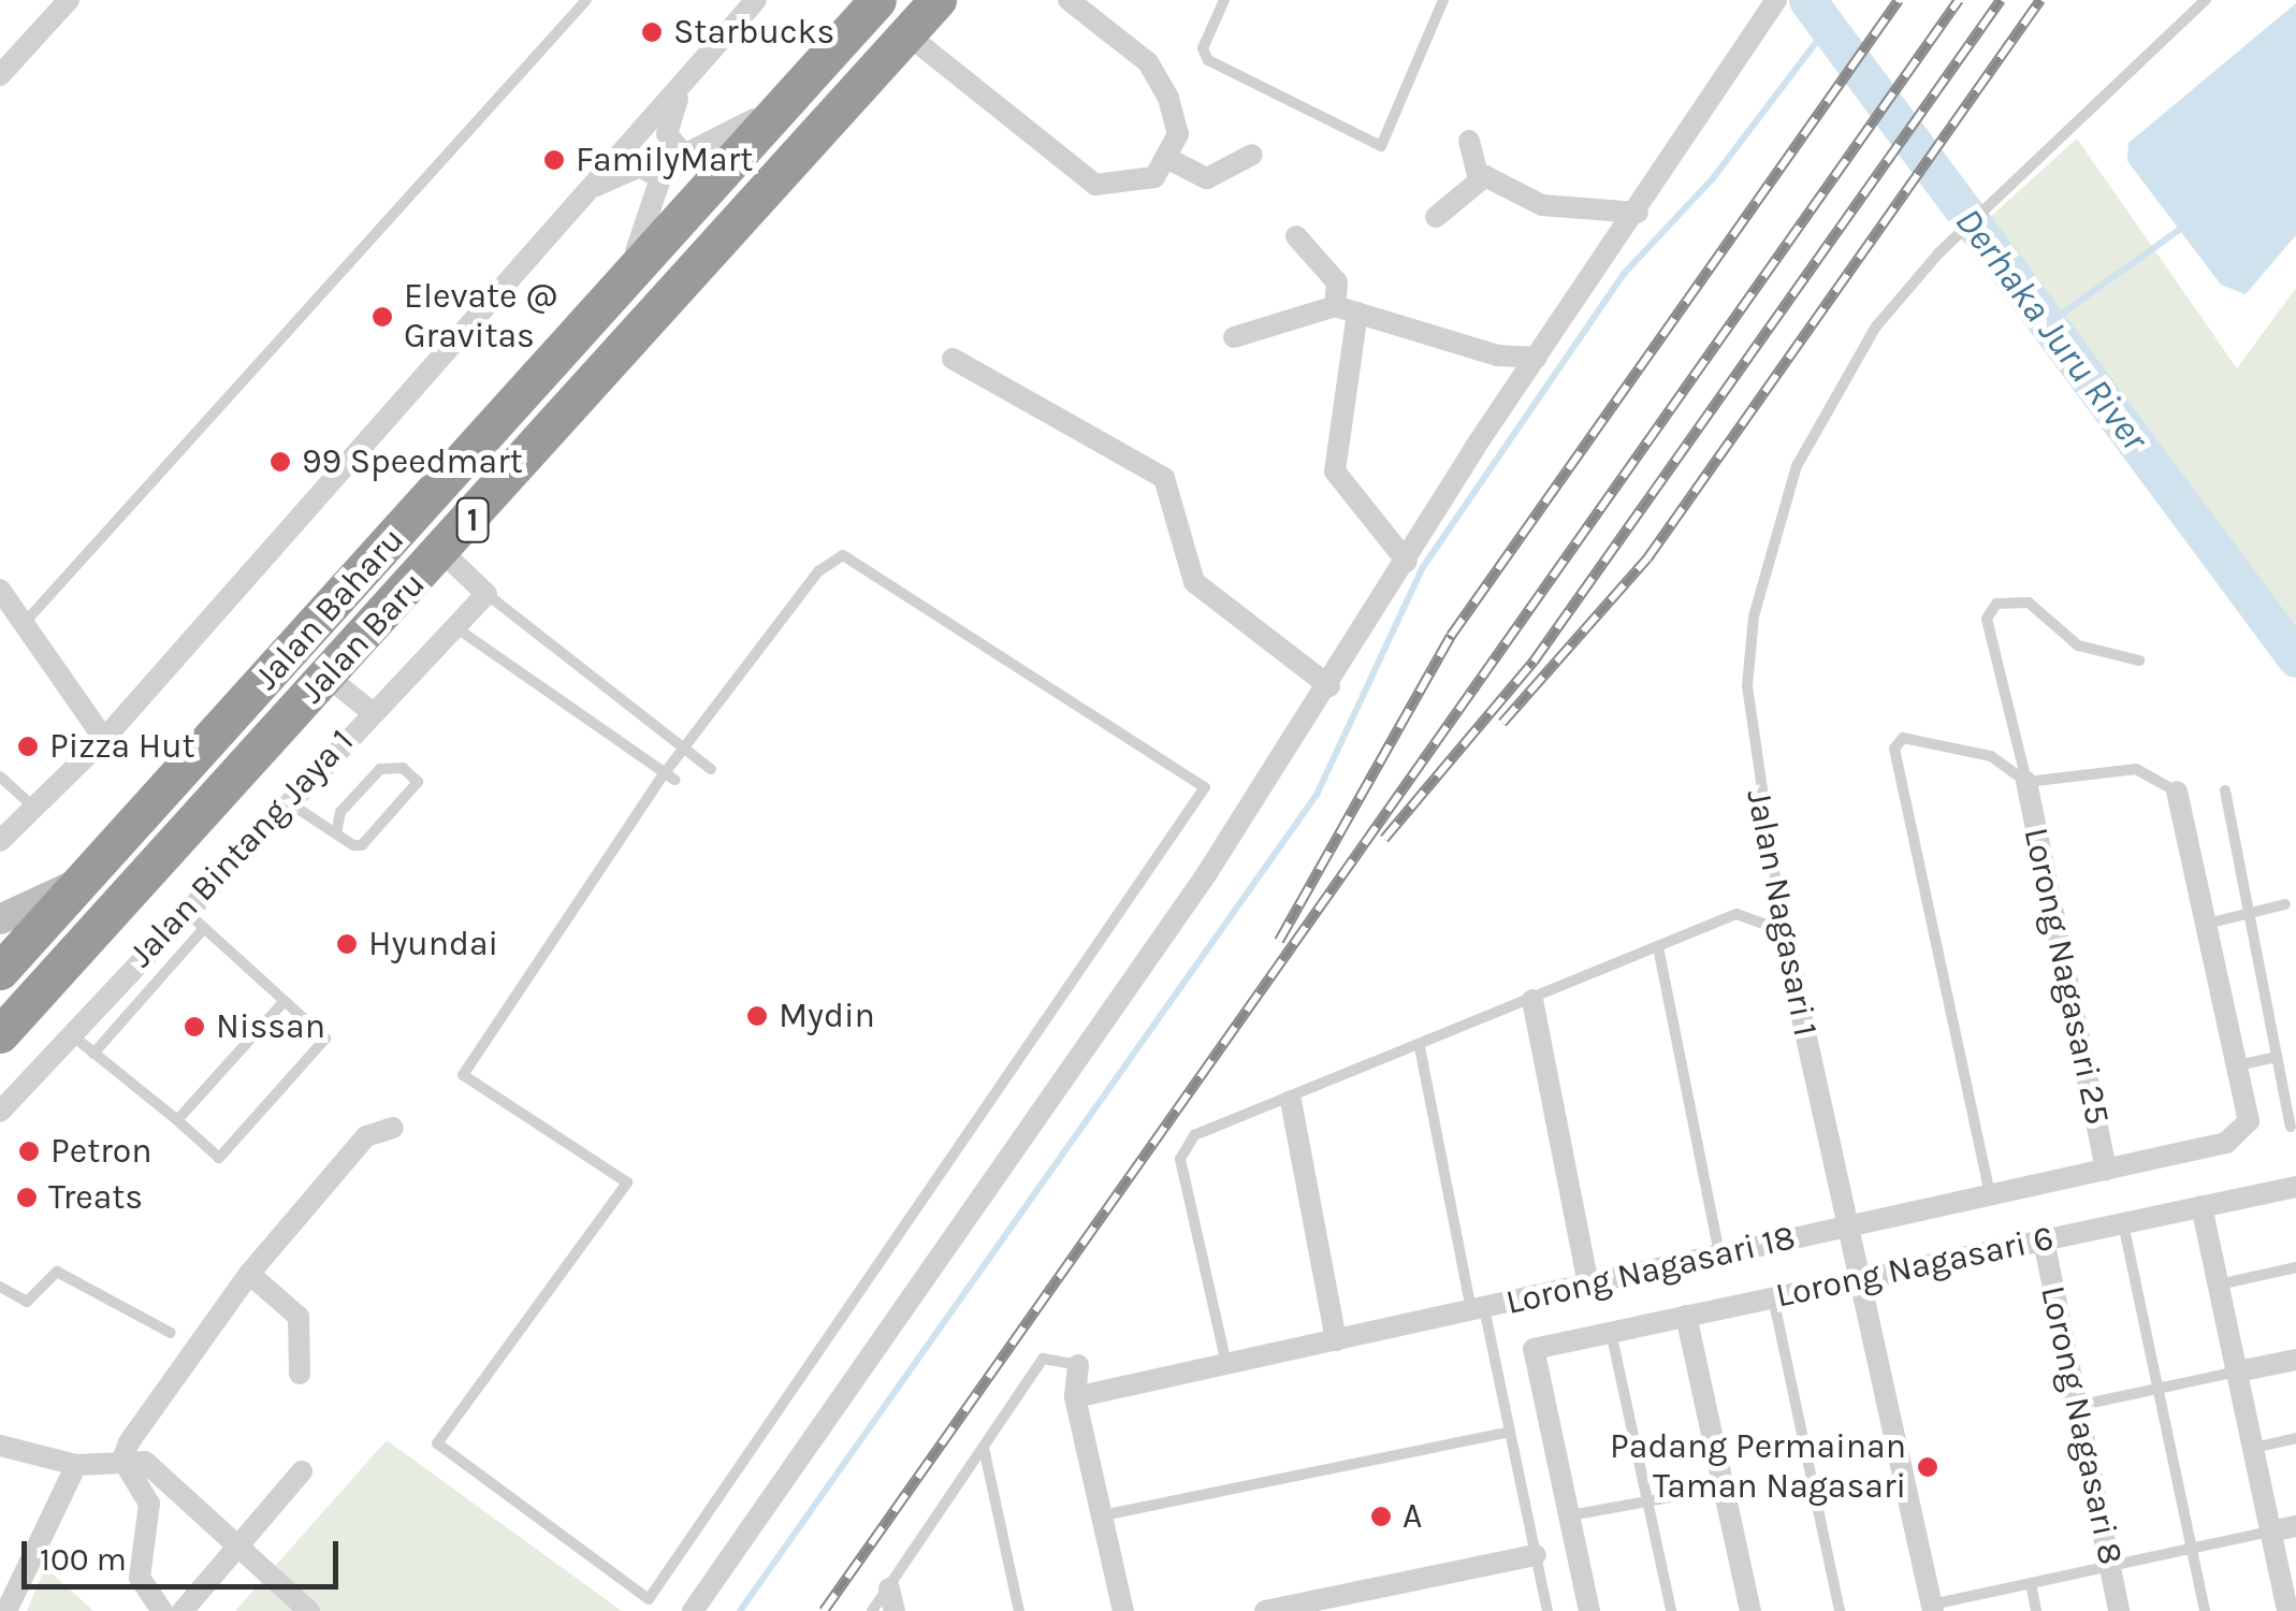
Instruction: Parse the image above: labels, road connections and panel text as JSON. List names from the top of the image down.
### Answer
{
  "streets": {
    "highway": ["1", "Jalan Baharu", "Jalan Baru"],
    "street": [
      "Jalan Bintang Jaya 1",
      "Jalan Nagasari 1",
      "Lorong Nagasari 25",
      "Lorong Nagasari 6",
      "Lorong Nagasari 18",
      "Lorong Nagasari 8"
    ]
  },
  "crossings": [
    ["1", "Jalan Baharu"],
    ["Jalan Nagasari 1", "Lorong Nagasari 6"],
    ["Jalan Nagasari 1", "Lorong Nagasari 18"],
    ["Lorong Nagasari 25", "Lorong Nagasari 18"],
    ["Lorong Nagasari 6", "Lorong Nagasari 8"]
  ],
  "water": ["Derhaka Juru River"],
  "places": [
    "Starbucks",
    "FamilyMart",
    "Elevate @ Gravitas",
    "99 Speedmart",
    "Pizza Hut",
    "Hyundai",
    "Mydin",
    "Nissan",
    "Petron",
    "Treats",
    "Padang Permainan Taman Nagasari",
    "A"
  ],
  "scale_bar": "100 m"
}
